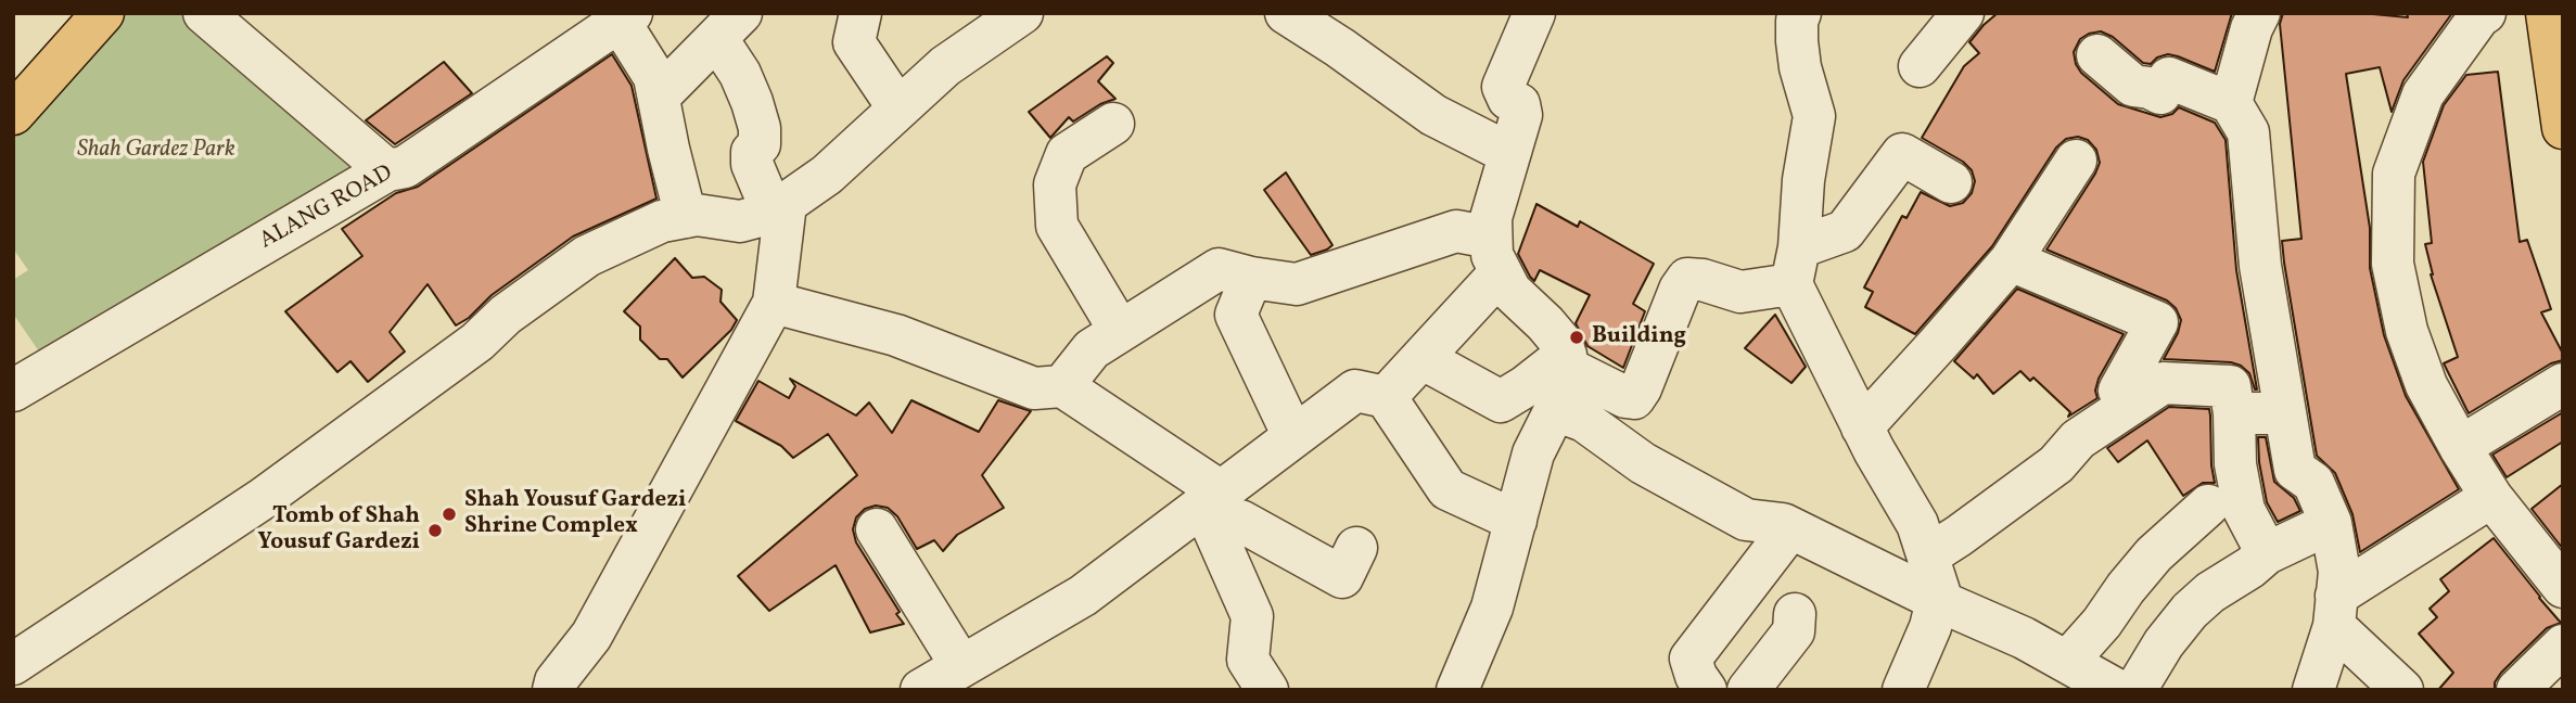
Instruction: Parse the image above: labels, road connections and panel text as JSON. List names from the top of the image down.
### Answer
{
  "streets": {
    "street": ["ALANG ROAD"]
  },
  "parks": ["Shah Gardez Park"],
  "places": ["Building", "Shah Yousuf Gardezi Shrine Complex", "Tomb of Shah Yousuf Gardezi"]
}
